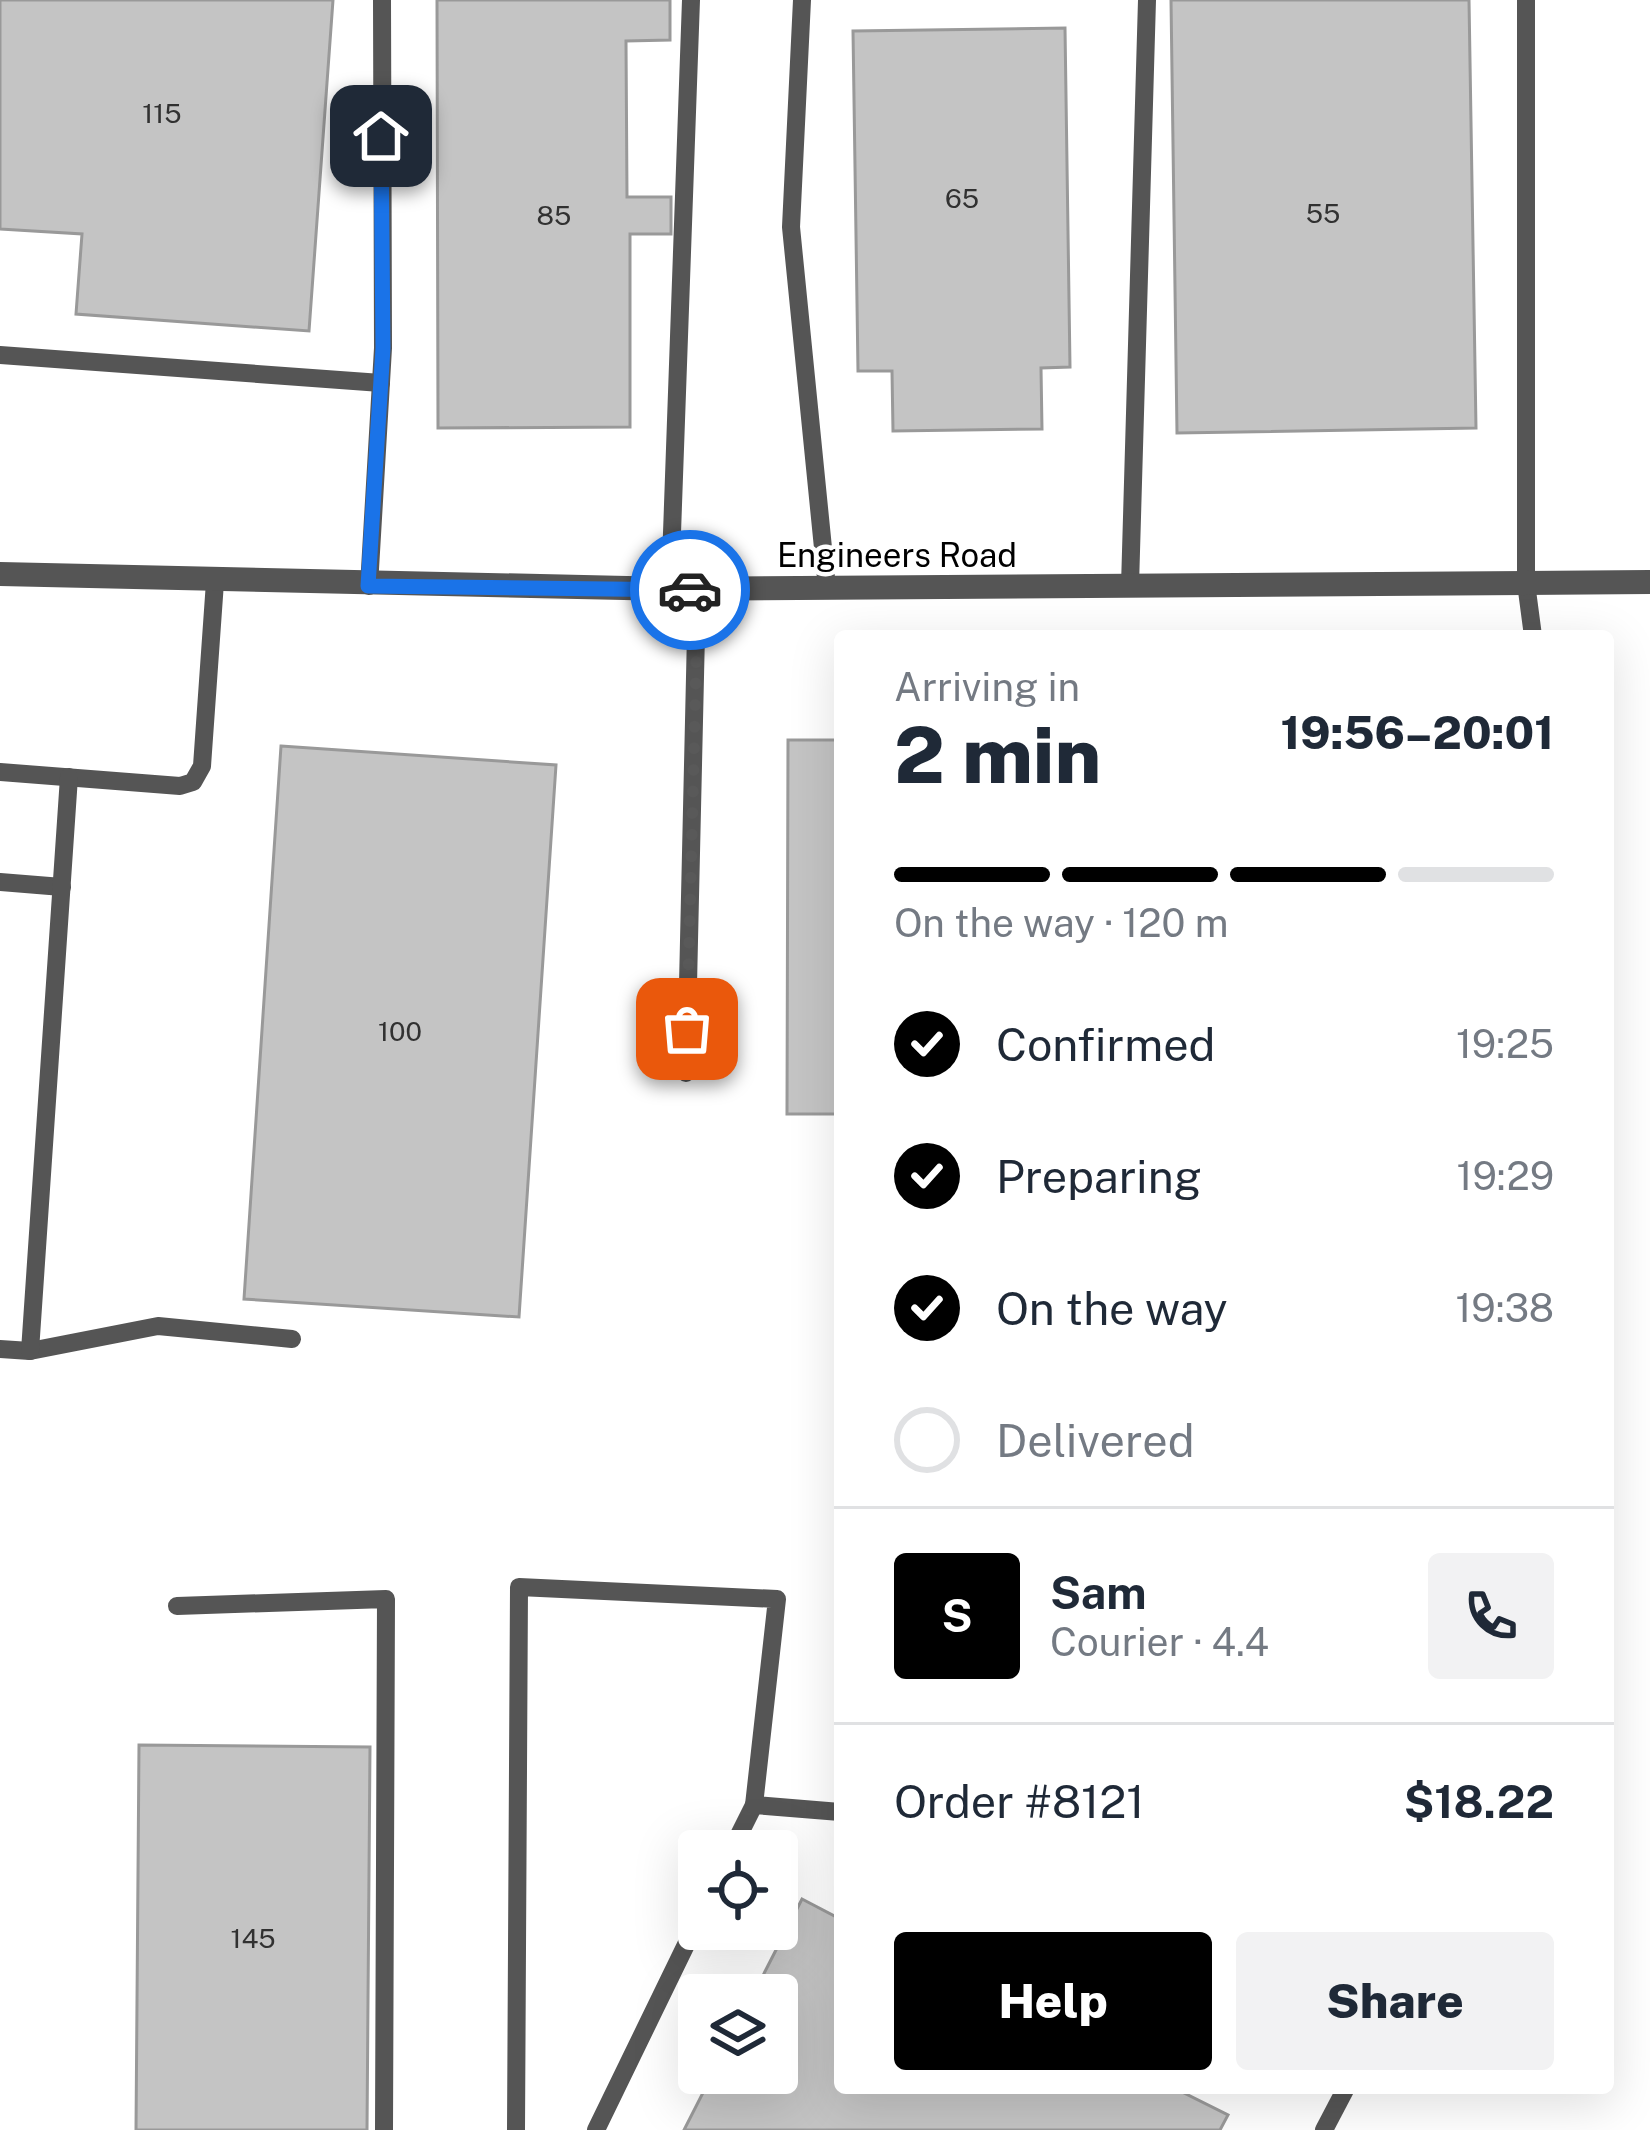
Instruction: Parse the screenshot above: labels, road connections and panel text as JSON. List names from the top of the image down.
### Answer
{
  "streets": {
    "street": ["Engineers Road"]
  },
  "house_numbers": [
    "115",
    "65",
    "55",
    "85",
    "100",
    "145"
  ],
  "page": {
    "heading": ["2 min", "Arriving in", "19:56–20:01"],
    "panel": [
      "Sam",
      "Courier · 4.4",
      "Order #8121",
      "$18.22"
    ],
    "bar": "On the way · 120 m",
    "list": [
      ["Confirmed", "19:25"],
      ["Preparing", "19:29"],
      ["On the way", "19:38"],
      "Delivered"
    ],
    "round": "S",
    "buttons": ["Help", "Share"]
  }
}
